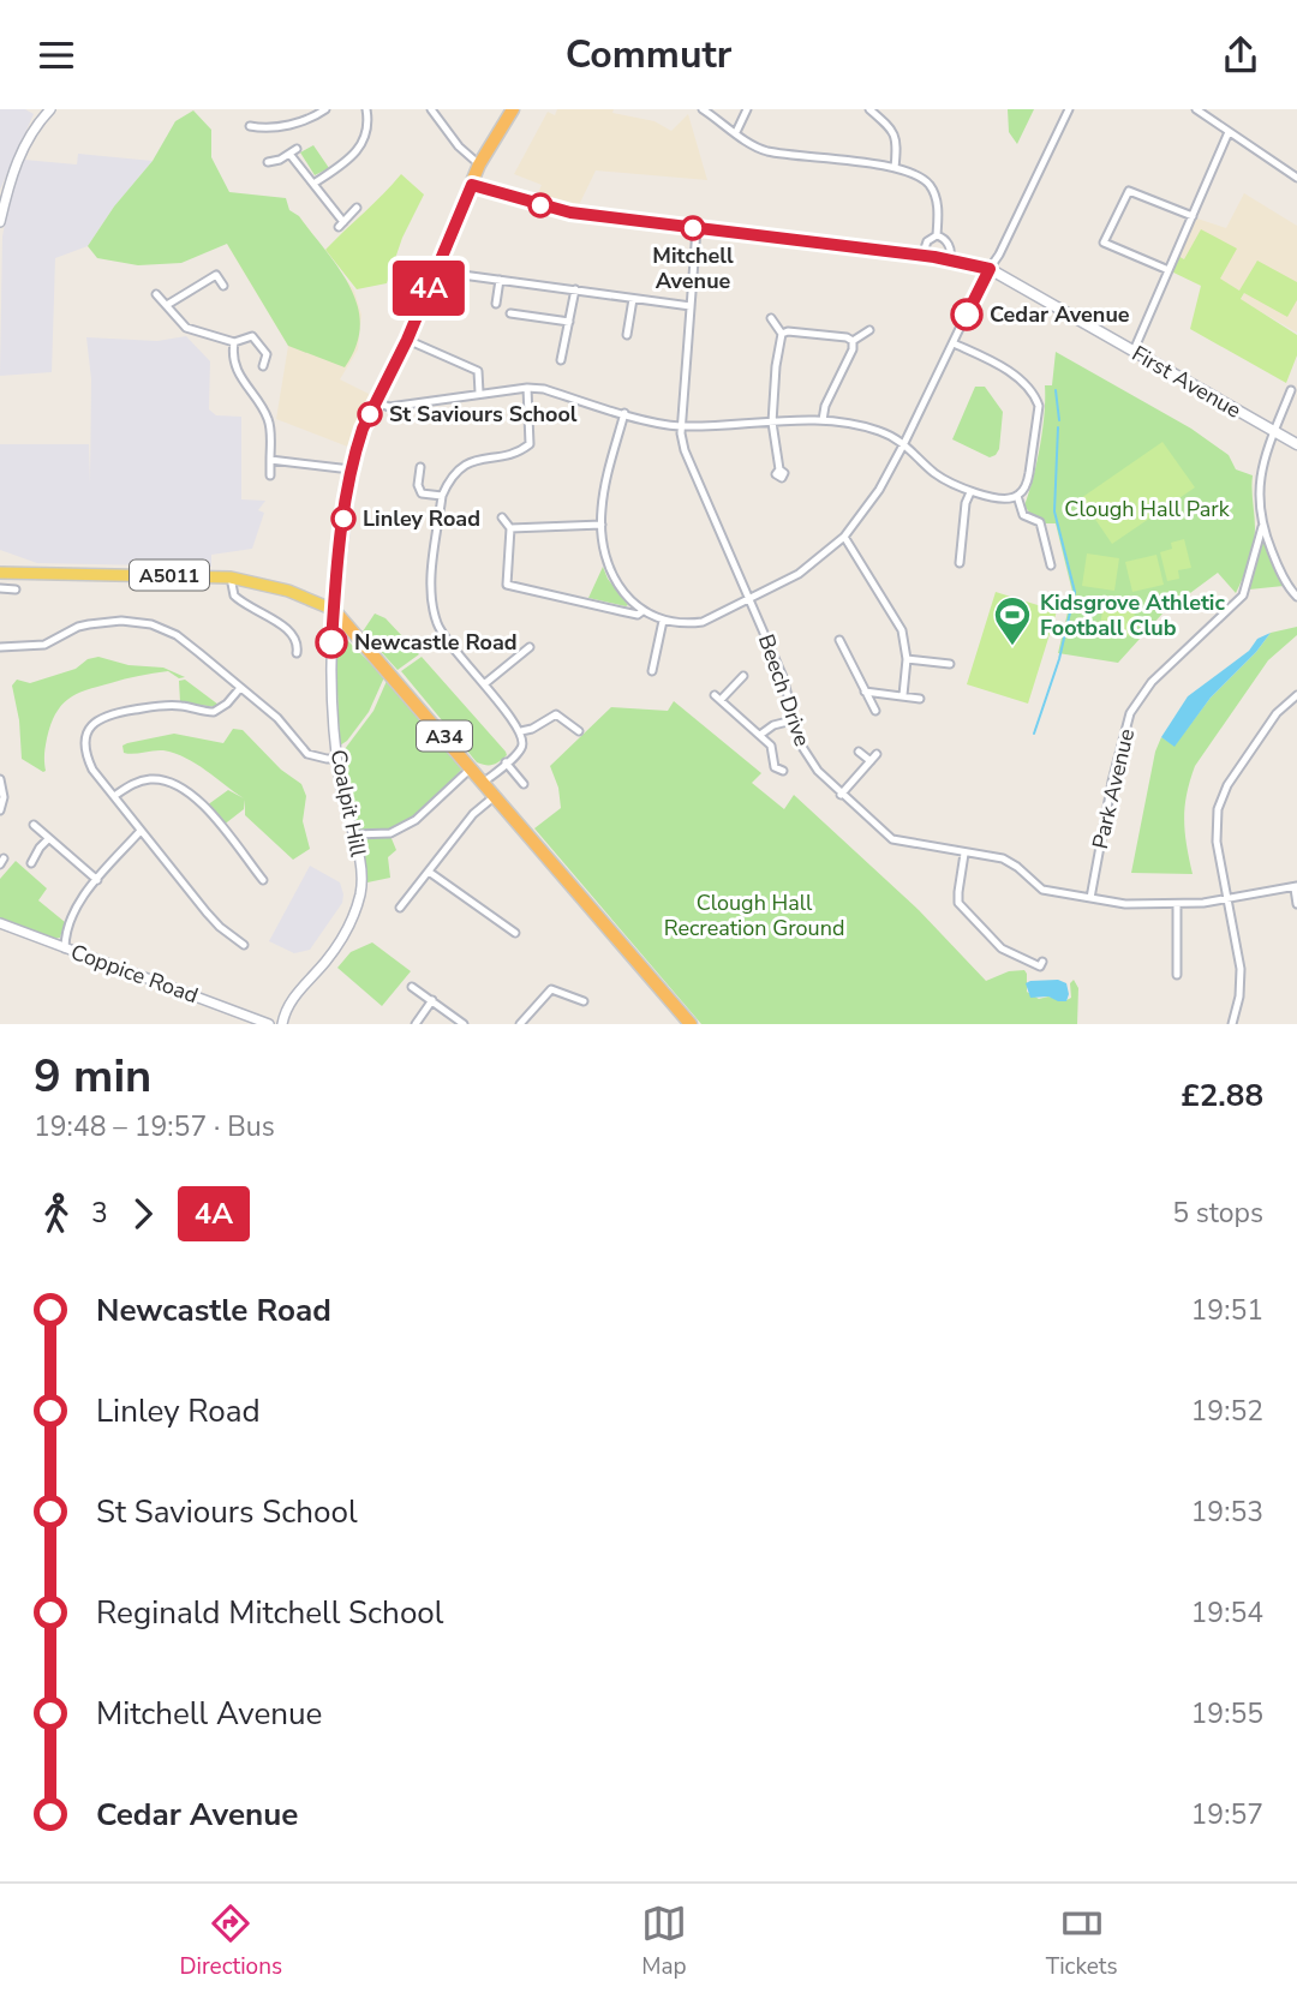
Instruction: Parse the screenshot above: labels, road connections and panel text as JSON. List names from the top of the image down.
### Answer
{
  "streets": {
    "highway": ["A34"],
    "main road": ["First Avenue", "A5011"],
    "street": [
      "Beech Drive",
      "Park Avenue",
      "Coalpit Hill",
      "Coppice Road"
    ]
  },
  "crossings": [
    ["A5011", "A34"],
    ["A5011", "Coalpit Hill"],
    ["Beech Drive", "Park Avenue"],
    ["A34", "Coalpit Hill"]
  ],
  "parks": ["Clough Hall Park", "Clough Hall Recreation Ground"],
  "places": {
    "other": [
      "Mitchell Avenue",
      "Cedar Avenue",
      "St Saviours School",
      "Linley Road",
      "Newcastle Road"
    ],
    "sports": ["Kidsgrove Athletic Football Club"]
  },
  "lines": ["bus line 4A"],
  "page": {
    "header": "Commutr",
    "on_map": "4A",
    "heading": ["9 min", "19:48 – 19:57 · Bus", "£2.88"],
    "legs": ["3", "4A", "5 stops"],
    "list": [
      {
        "name": "Newcastle Road",
        "value": "19:51"
      },
      {
        "name": "Linley Road",
        "value": "19:52"
      },
      {
        "name": "St Saviours School",
        "value": "19:53"
      },
      {
        "name": "Reginald Mitchell School",
        "value": "19:54"
      },
      {
        "name": "Mitchell Avenue",
        "value": "19:55"
      },
      {
        "name": "Cedar Avenue",
        "value": "19:57"
      }
    ],
    "tabs": ["Directions", "Map", "Tickets"]
  }
}
